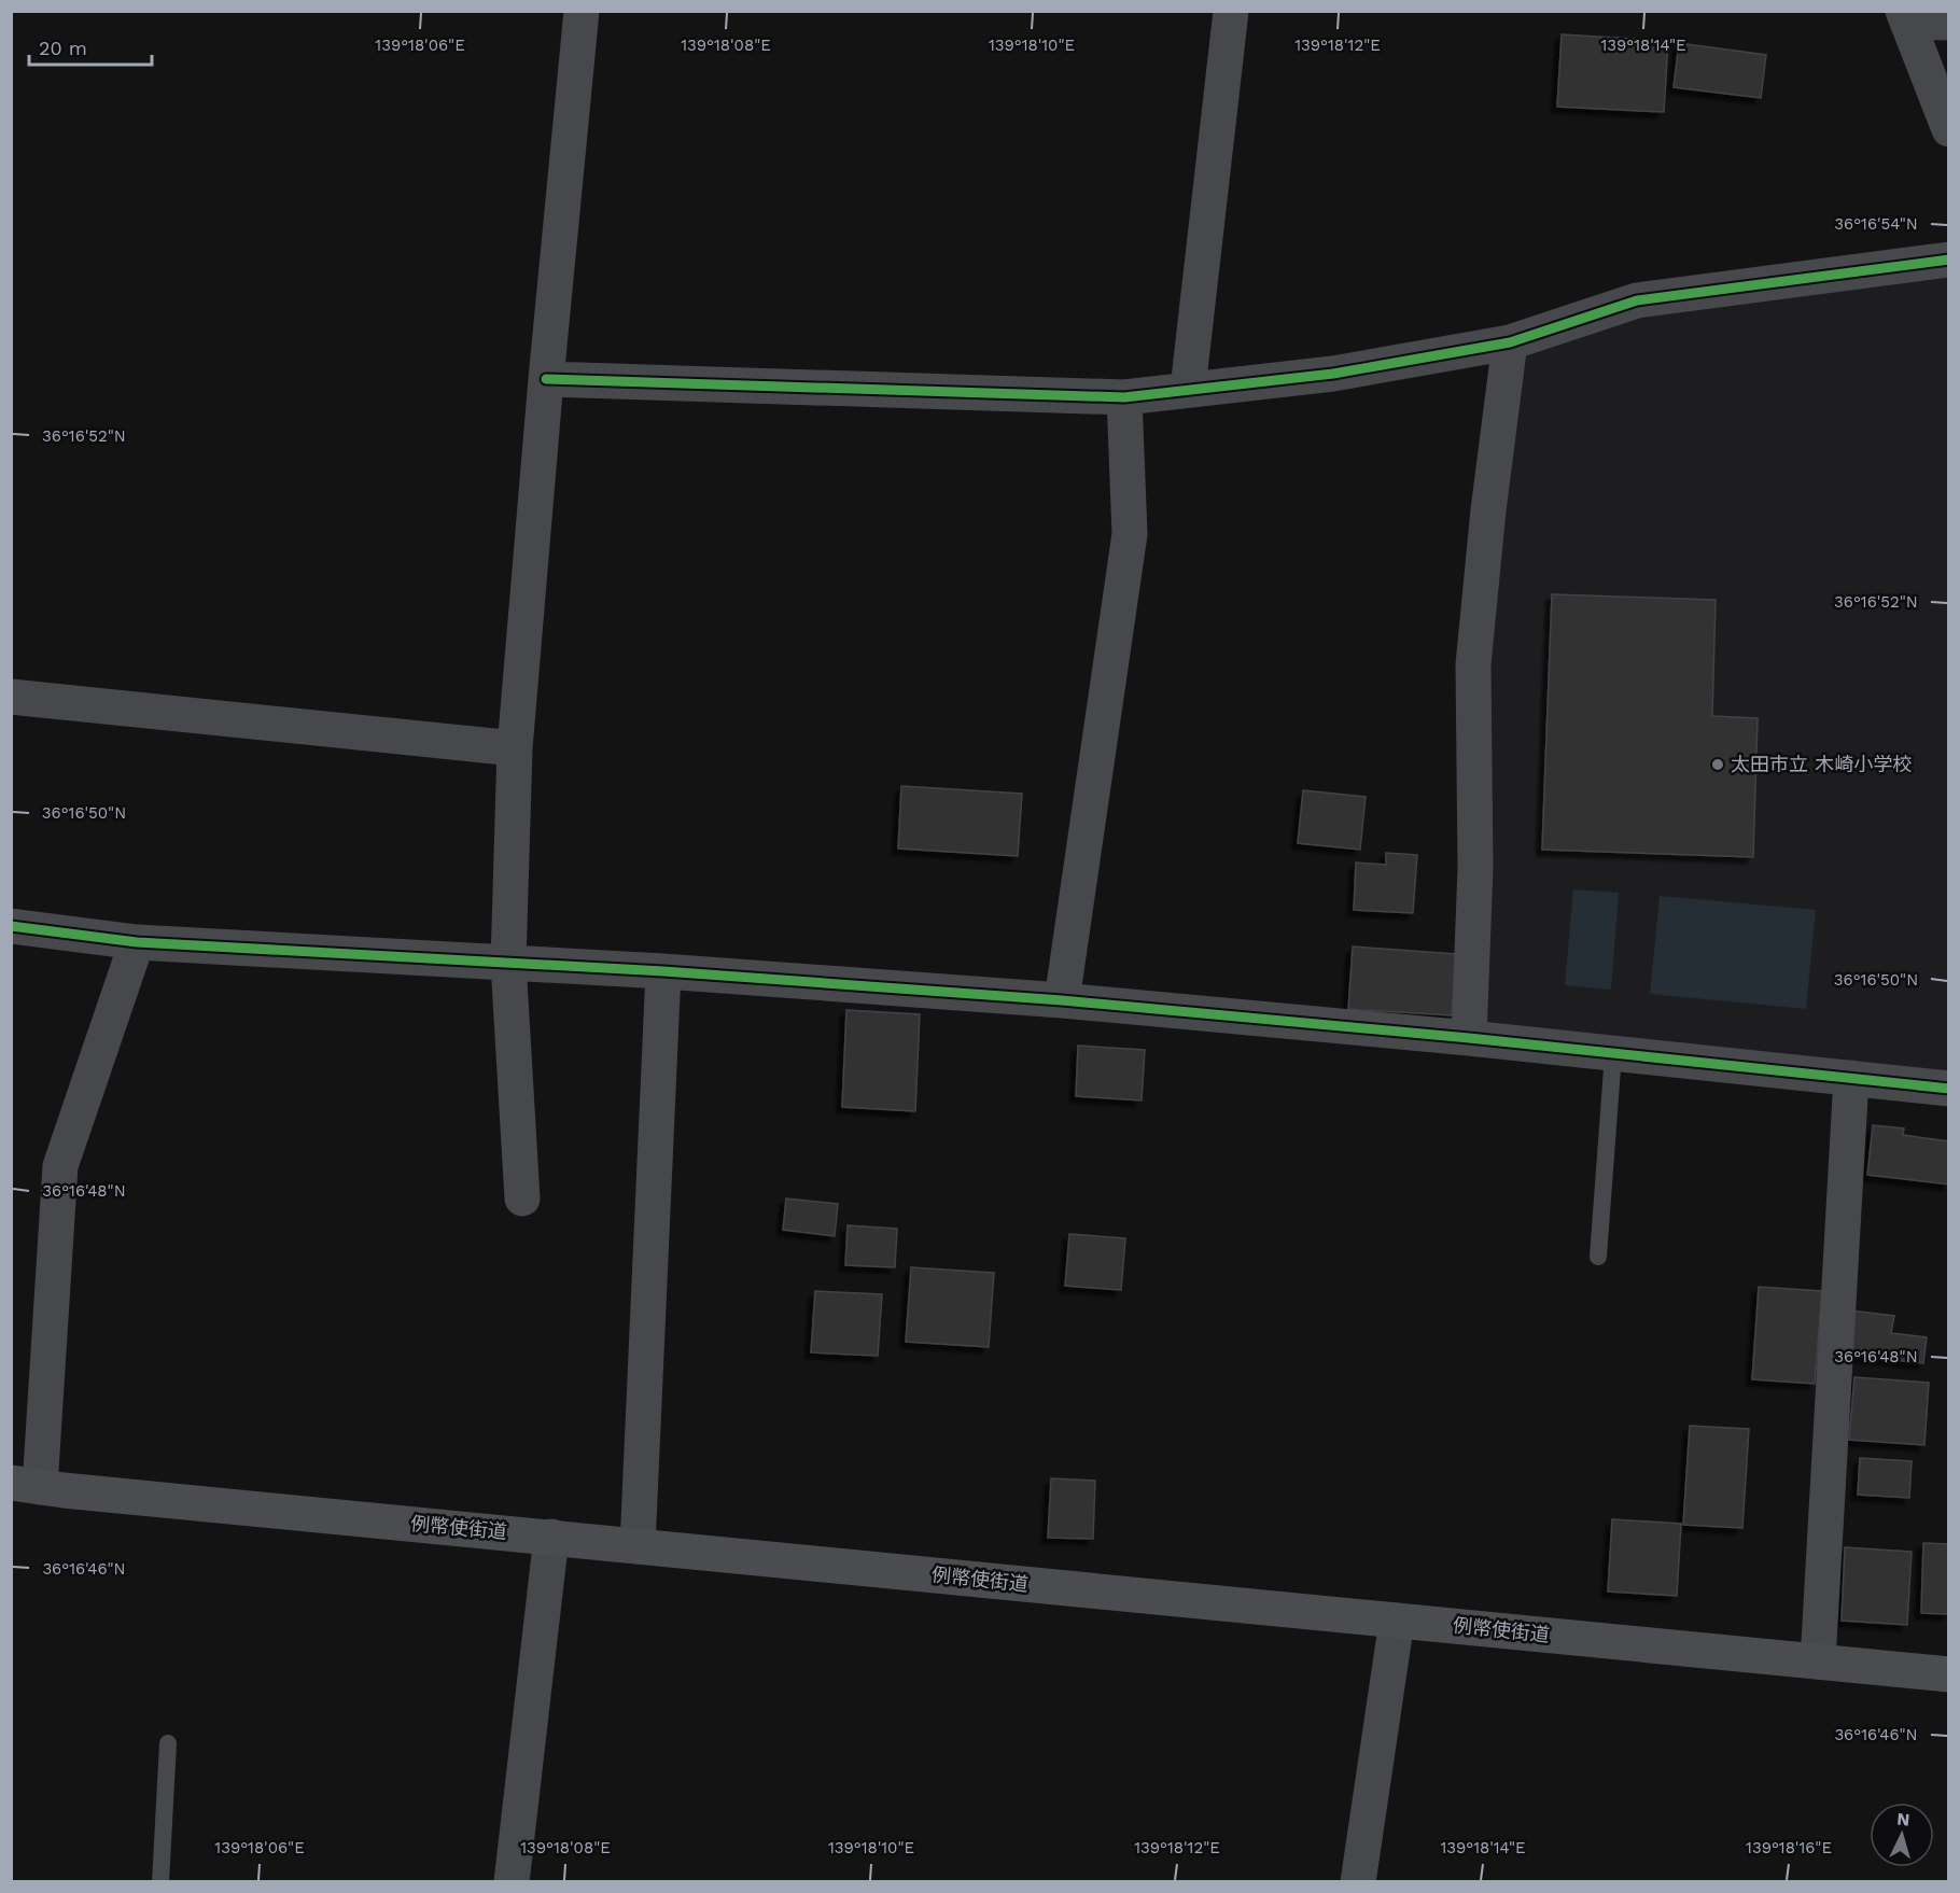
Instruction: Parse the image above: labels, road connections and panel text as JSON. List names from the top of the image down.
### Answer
{
  "streets": {
    "main road": ["例幣使街道"]
  },
  "places": ["太田市立 木崎小学校"],
  "scale_bar": "20 m",
  "north": "top",
  "coordinates": [
    "139°18'06\"E",
    "139°18'08\"E",
    "139°18'10\"E",
    "139°18'12\"E",
    "139°18'14\"E",
    "36°16'54\"N",
    "36°16'52\"N",
    "36°16'50\"N",
    "36°16'48\"N",
    "36°16'46\"N",
    "139°18'16\"E"
  ]
}
